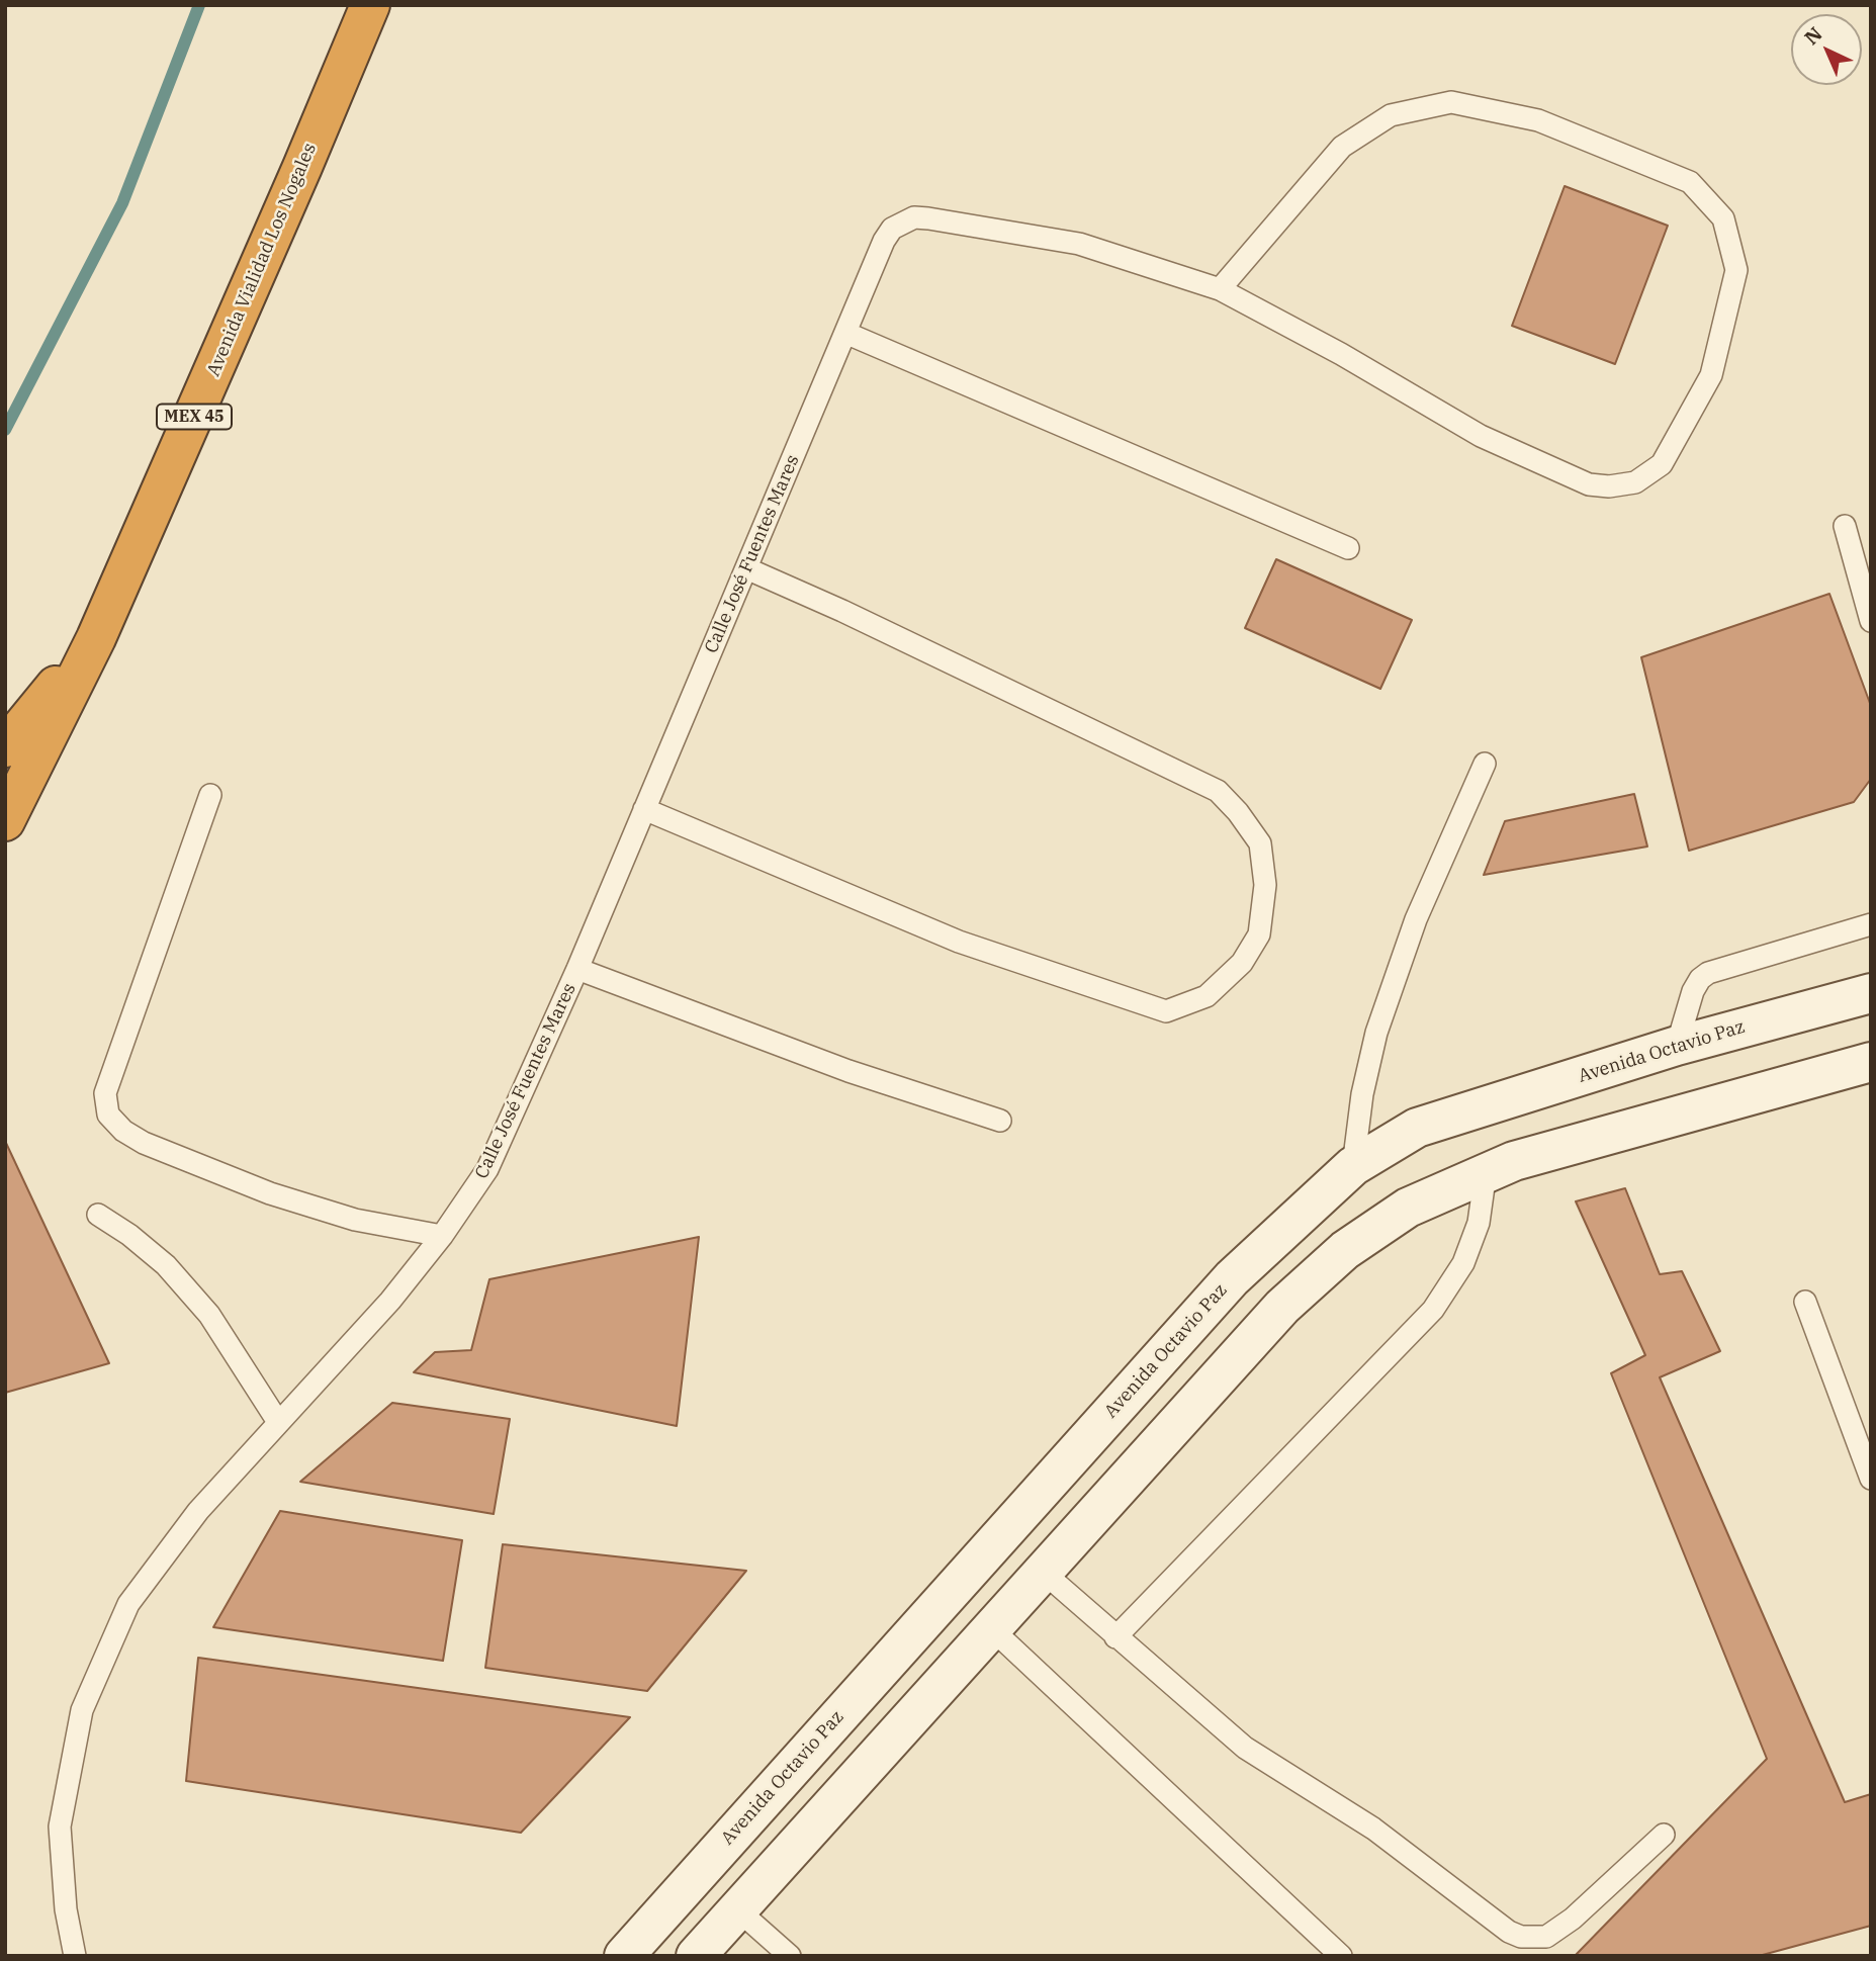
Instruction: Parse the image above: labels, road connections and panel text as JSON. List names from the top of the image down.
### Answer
{
  "streets": {
    "highway": ["Avenida Vialidad Los Nogales", "MEX 45"],
    "street": ["Avenida Octavio Paz"],
    "lane": ["Calle José Fuentes Mares"]
  },
  "north": "top left"
}
